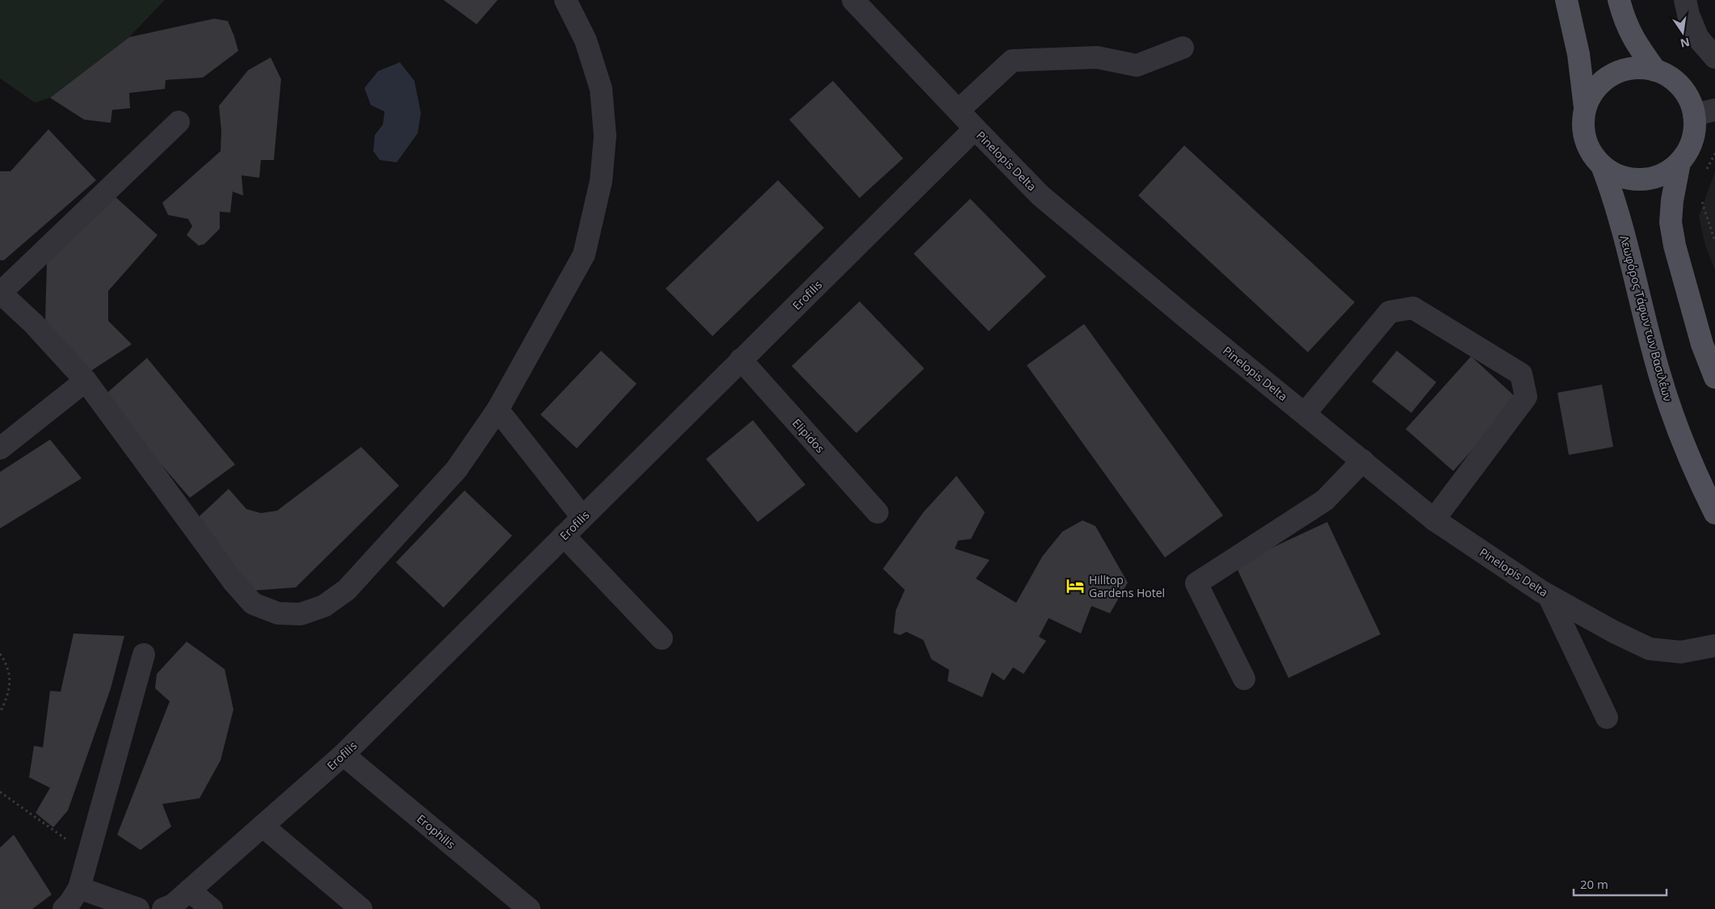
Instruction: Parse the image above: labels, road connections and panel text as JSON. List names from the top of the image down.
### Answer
{
  "streets": {
    "main road": ["Λεωφόρος Τάφων των Βασιλέων"],
    "street": [
      "Pinelopis Delta",
      "Erofilis",
      "Elipidos",
      "Erophilis"
    ]
  },
  "crossings": [
    ["Pinelopis Delta", "Erofilis"],
    ["Erofilis", "Elipidos"],
    ["Erofilis", "Erophilis"]
  ],
  "places": {
    "hotel": ["Hilltop Gardens Hotel"]
  },
  "scale_bar": "20 m",
  "north": "bottom"
}
